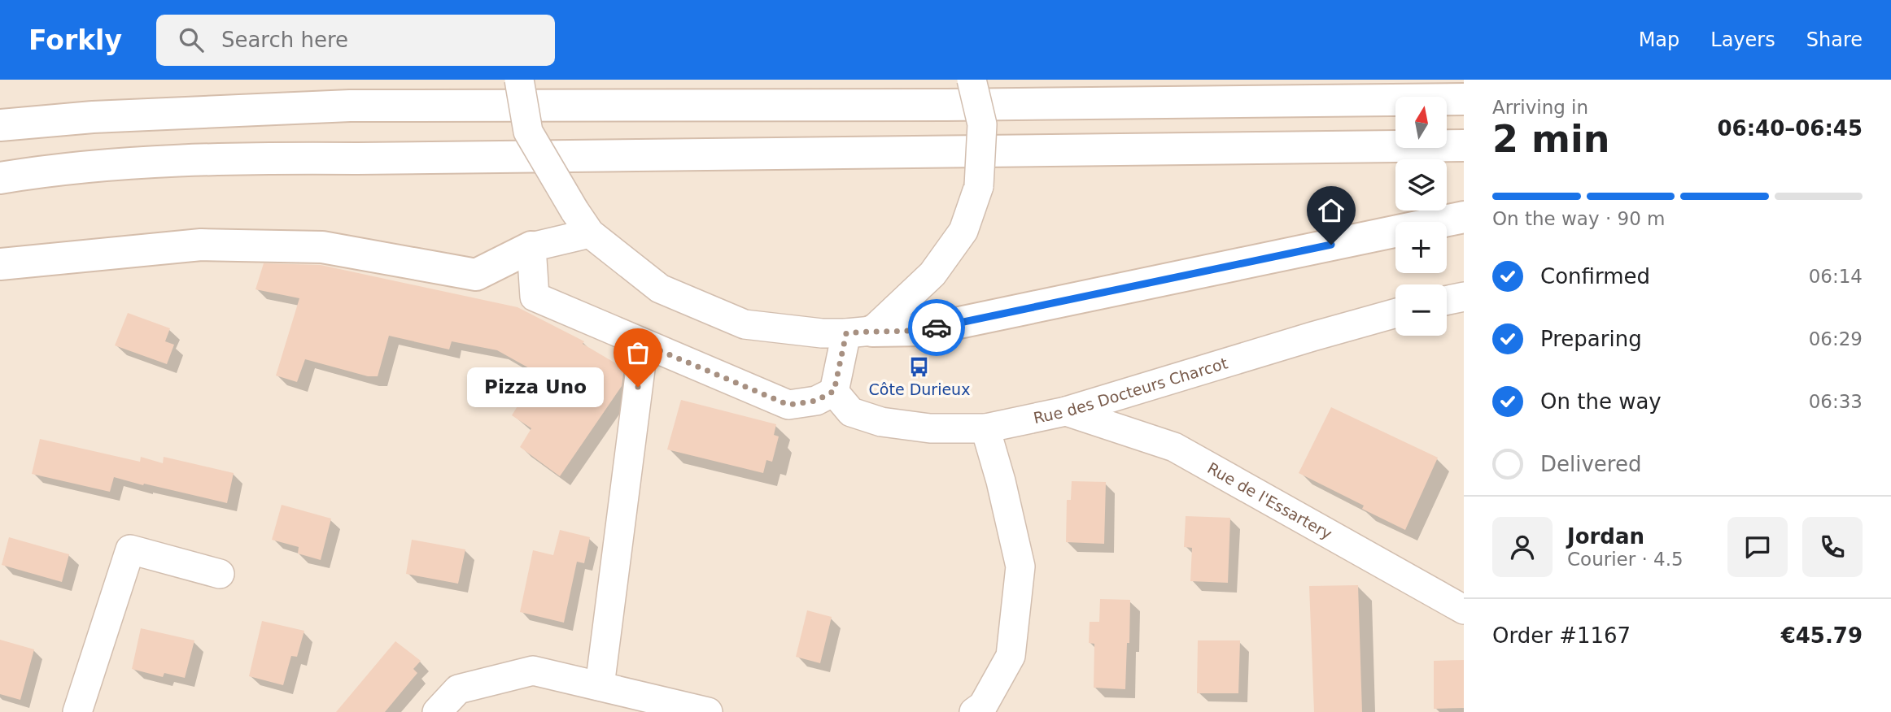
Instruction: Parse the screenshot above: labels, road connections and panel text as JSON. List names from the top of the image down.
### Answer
{
  "streets": {
    "street": ["Rue des Docteurs Charcot", "Rue de l'Essartery"]
  },
  "crossings": [
    ["Rue des Docteurs Charcot", "Rue de l'Essartery"]
  ],
  "places": {
    "bus stop": ["Côte Durieux"],
    "other": ["Pizza Uno"]
  },
  "north": "top",
  "page": {
    "header": "Forkly",
    "search": "Search here",
    "nav": ["Map", "Layers", "Share"],
    "heading": ["2 min", "Arriving in", "06:40–06:45"],
    "panel": [
      "Jordan",
      "Courier · 4.5",
      "Order #1167",
      "€45.79"
    ],
    "map_buttons": ["+", "−"],
    "bar": "On the way · 90 m",
    "list": [
      ["Confirmed", "06:14"],
      ["Preparing", "06:29"],
      ["On the way", "06:33"],
      "Delivered"
    ],
    "bubble": "Pizza Uno"
  }
}
